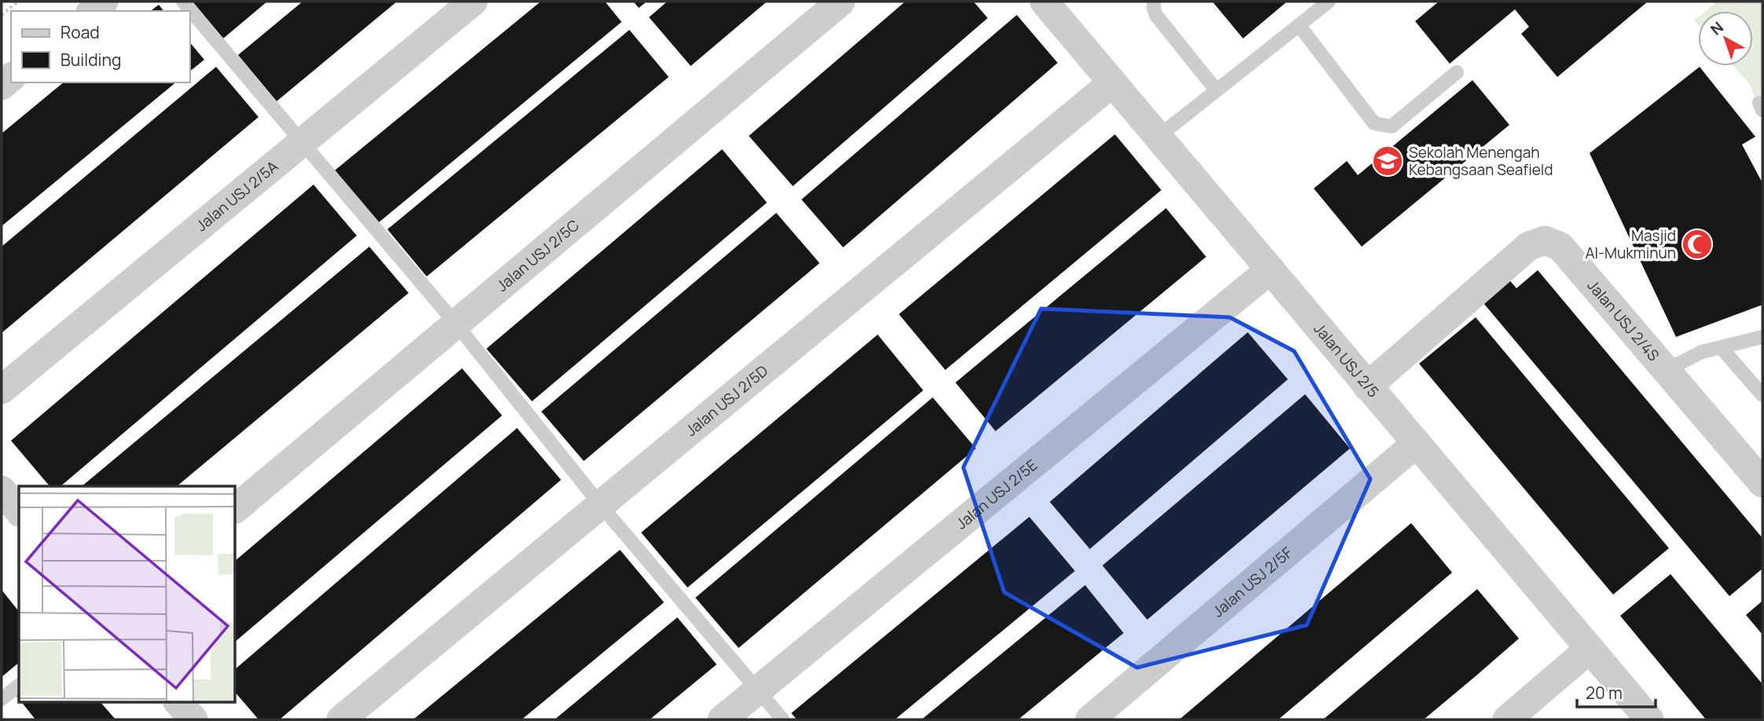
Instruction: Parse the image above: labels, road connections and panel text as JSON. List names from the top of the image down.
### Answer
{
  "streets": {
    "street": [
      "Jalan USJ 2/5A",
      "Jalan USJ 2/5C",
      "Jalan USJ 2/4S",
      "Jalan USJ 2/5",
      "Jalan USJ 2/5D",
      "Jalan USJ 2/5E",
      "Jalan USJ 2/5F"
    ]
  },
  "crossings": [
    ["Jalan USJ 2/4S", "Jalan USJ 2/5"],
    ["Jalan USJ 2/5", "Jalan USJ 2/5D"],
    ["Jalan USJ 2/5", "Jalan USJ 2/5E"],
    ["Jalan USJ 2/5", "Jalan USJ 2/5F"]
  ],
  "places": {
    "school or university": ["Sekolah Menengah Kebangsaan Seafield"],
    "mosque": ["Masjid Al-Mukminun"]
  },
  "legend": ["Road", "Building"],
  "scale_bar": "20 m",
  "north": "top left"
}
